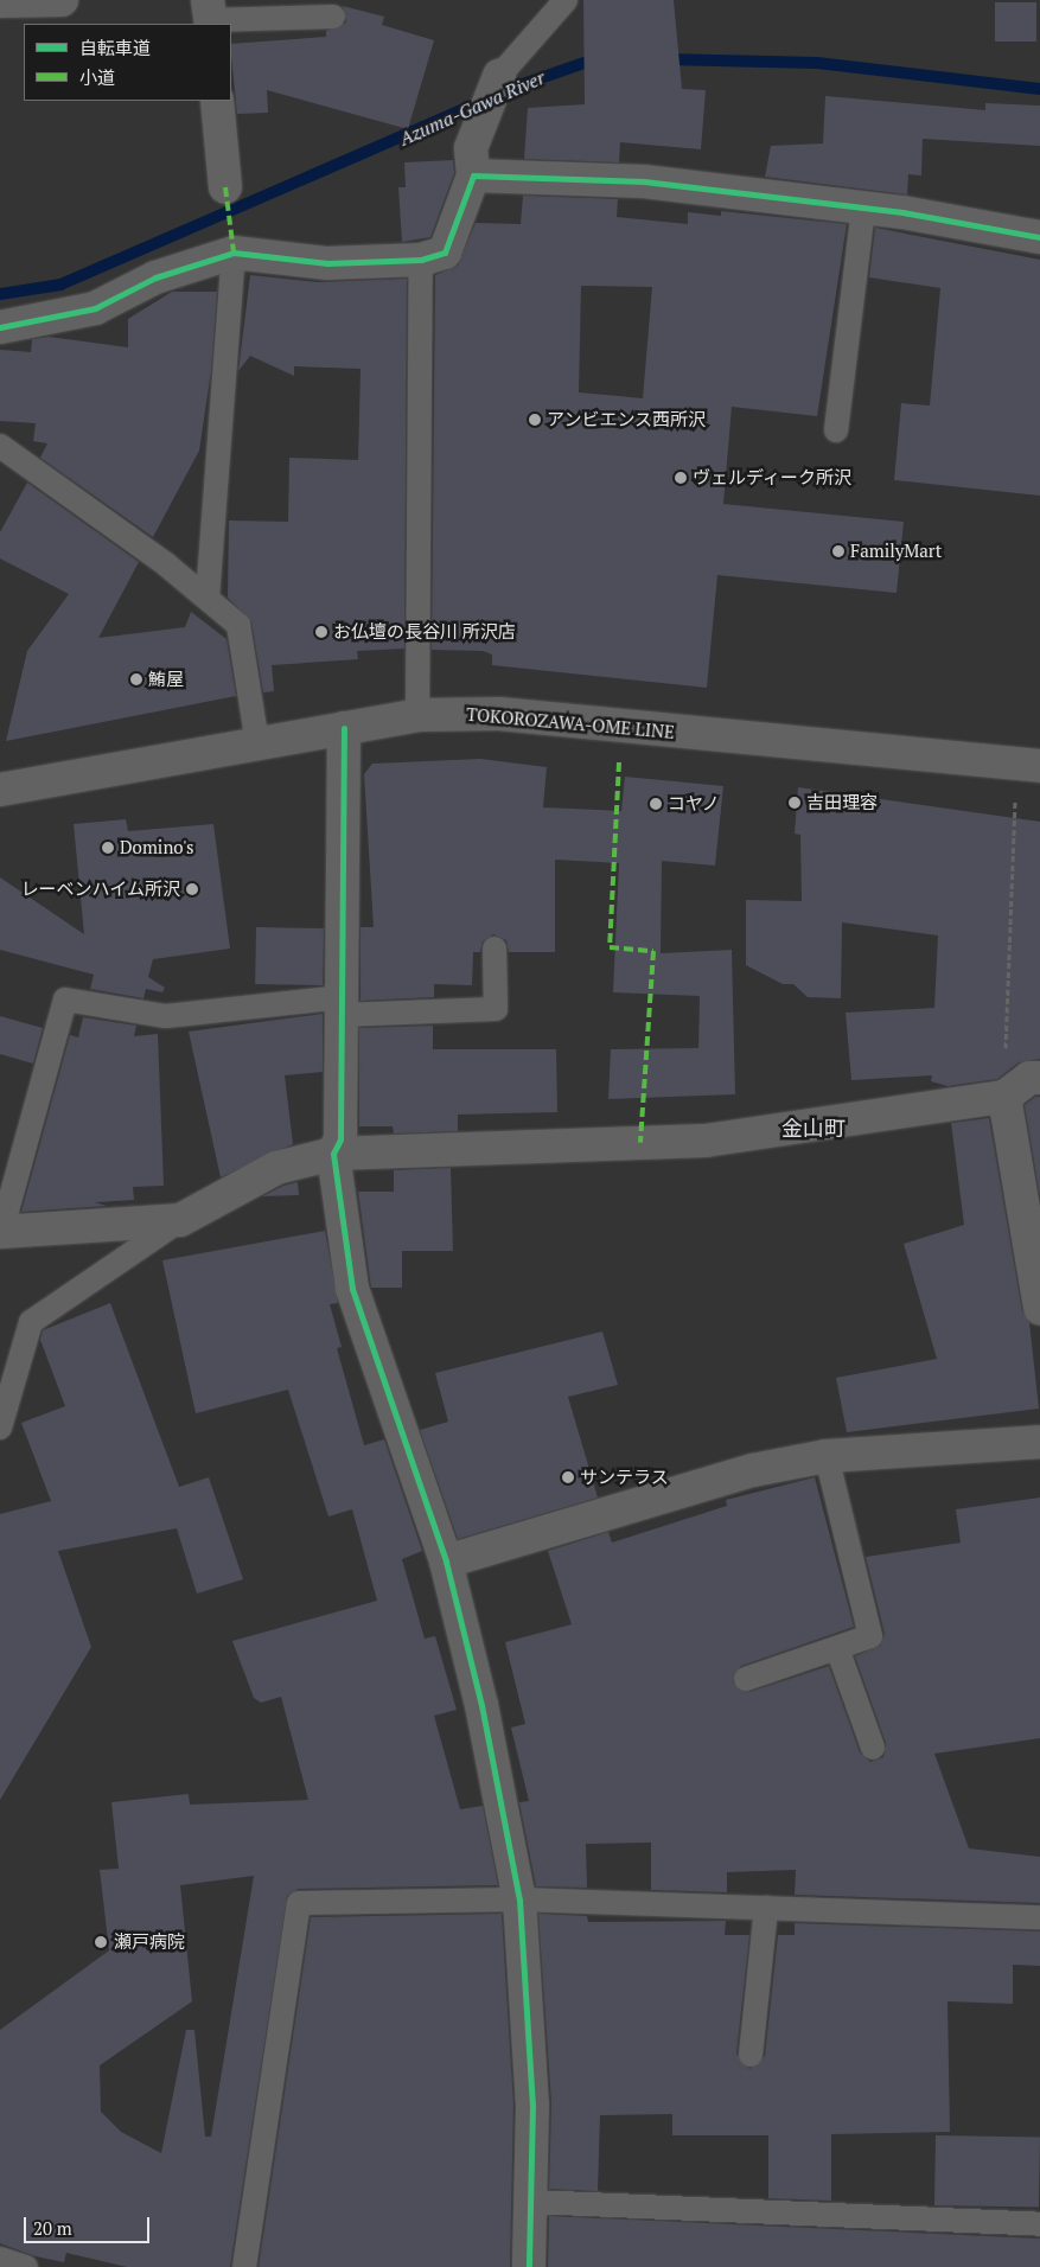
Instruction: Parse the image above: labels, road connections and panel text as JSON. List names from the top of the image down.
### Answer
{
  "streets": {
    "street": ["TOKOROZAWA-OME LINE"]
  },
  "districts": ["金山町"],
  "water": ["Azuma-Gawa River"],
  "places": [
    "アンビエンス西所沢",
    "ヴェルディーク所沢",
    "FamilyMart",
    "お仏壇の長谷川 所沢店",
    "鮪屋",
    "吉田理容",
    "コヤノ",
    "Domino's",
    "レーベンハイム所沢",
    "サンテラス",
    "瀬戸病院"
  ],
  "legend": ["自転車道", "小道"],
  "scale_bar": "20 m"
}
